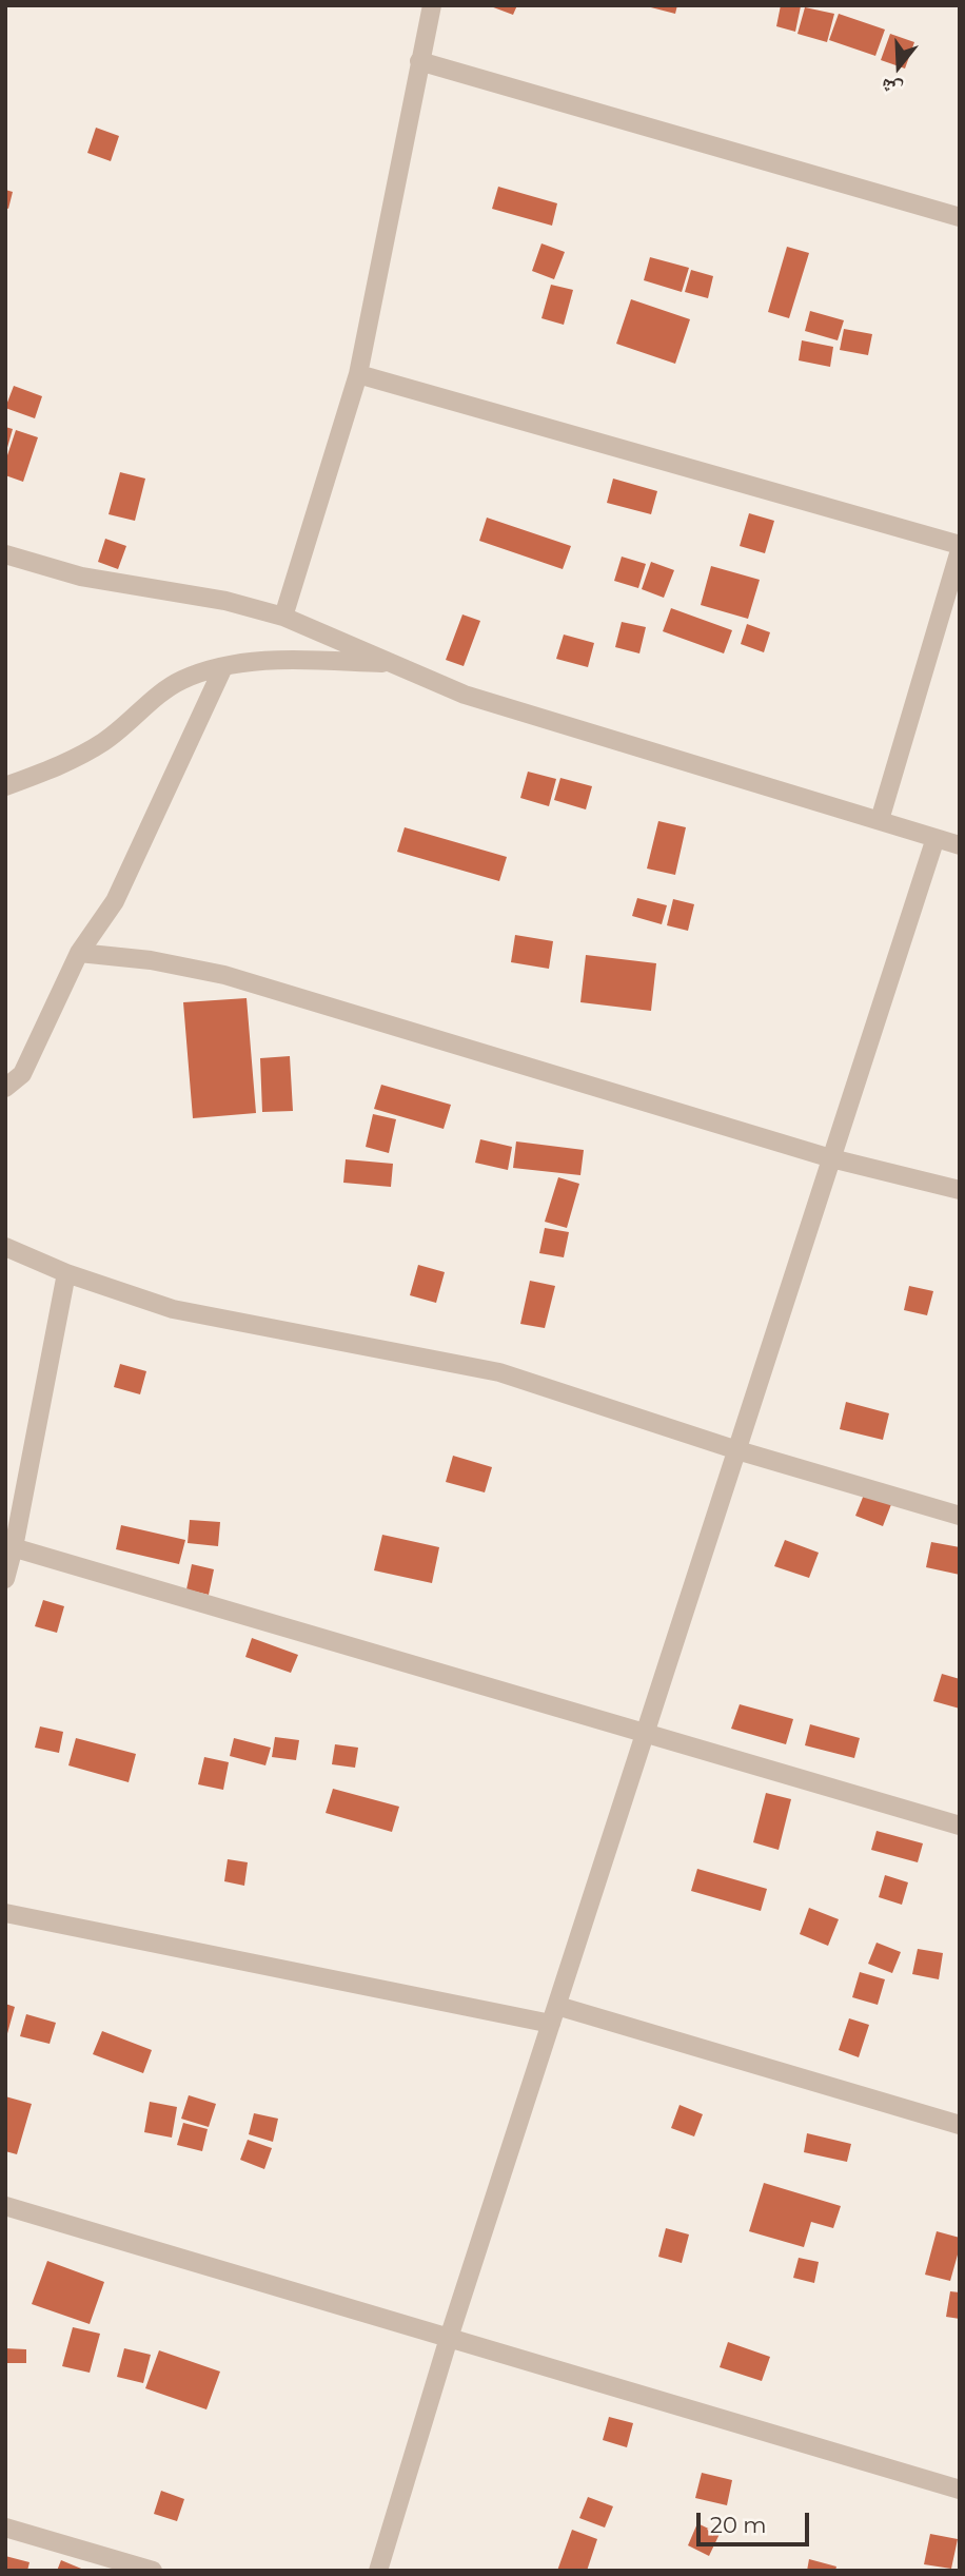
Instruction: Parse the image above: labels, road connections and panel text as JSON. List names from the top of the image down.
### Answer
{
  "scale_bar": "20 m",
  "north": "bottom"
}
